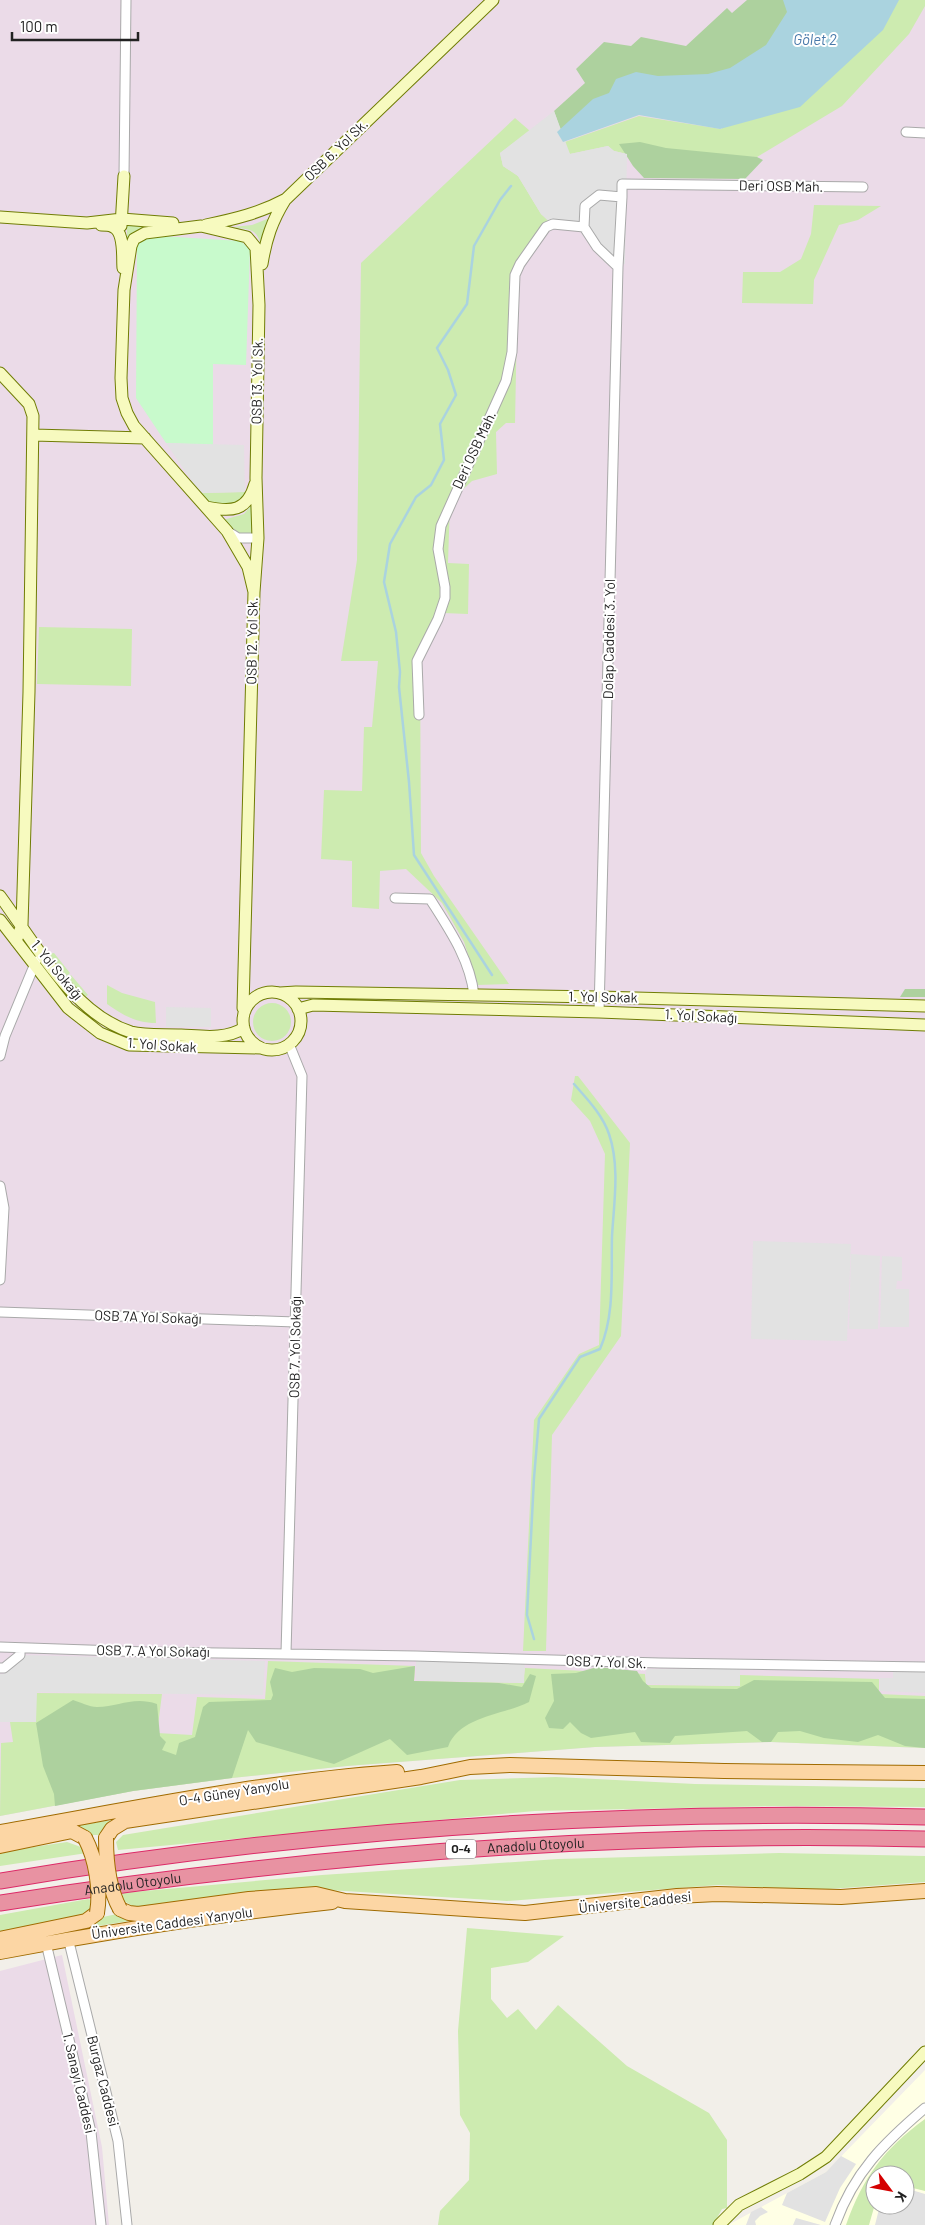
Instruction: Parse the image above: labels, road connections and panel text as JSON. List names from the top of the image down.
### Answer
{
  "streets": {
    "highway": ["Anadolu Otoyolu", "O-4"],
    "main road": ["O-4 Güney Yanyolu", "Üniversite Caddesi", "Üniversite Caddesi Yanyolu"],
    "street": [
      "OSB 6. Yol Sk.",
      "Deri OSB Mah.",
      "OSB 13. Yol Sk.",
      "Dolap Caddesi 3. Yol",
      "OSB 12. Yol Sk.",
      "1. Yol Sokağı",
      "1. Yol Sokak",
      "OSB 7A Yol Sokağı",
      "OSB 7. Yol Sokağı",
      "OSB 7. A Yol Sokağı",
      "OSB 7. Yol Sk.",
      "Burgaz Caddesi",
      "1. Sanayi Caddesi"
    ]
  },
  "crossings": [
    ["Deri OSB Mah.", "Dolap Caddesi 3. Yol"],
    ["OSB 13. Yol Sk.", "OSB 12. Yol Sk."],
    ["Dolap Caddesi 3. Yol", "1. Yol Sokağı"],
    ["Dolap Caddesi 3. Yol", "1. Yol Sokak"],
    ["OSB 12. Yol Sk.", "1. Yol Sokağı"],
    ["OSB 12. Yol Sk.", "1. Yol Sokak"],
    ["OSB 12. Yol Sk.", "OSB 7. Yol Sokağı"],
    ["1. Yol Sokağı", "1. Yol Sokak"],
    ["1. Yol Sokağı", "OSB 7. Yol Sokağı"],
    ["1. Yol Sokak", "OSB 7. Yol Sokağı"],
    ["OSB 7A Yol Sokağı", "OSB 7. Yol Sokağı"],
    ["OSB 7. Yol Sokağı", "OSB 7. A Yol Sokağı"],
    ["OSB 7. Yol Sokağı", "OSB 7. Yol Sk."],
    ["OSB 7. A Yol Sokağı", "OSB 7. Yol Sk."],
    ["Üniversite Caddesi", "Üniversite Caddesi Yanyolu"],
    ["Üniversite Caddesi Yanyolu", "Burgaz Caddesi"],
    ["Üniversite Caddesi Yanyolu", "1. Sanayi Caddesi"]
  ],
  "water": ["Gölet 2"],
  "scale_bar": "100 m",
  "north": "bottom right"
}
